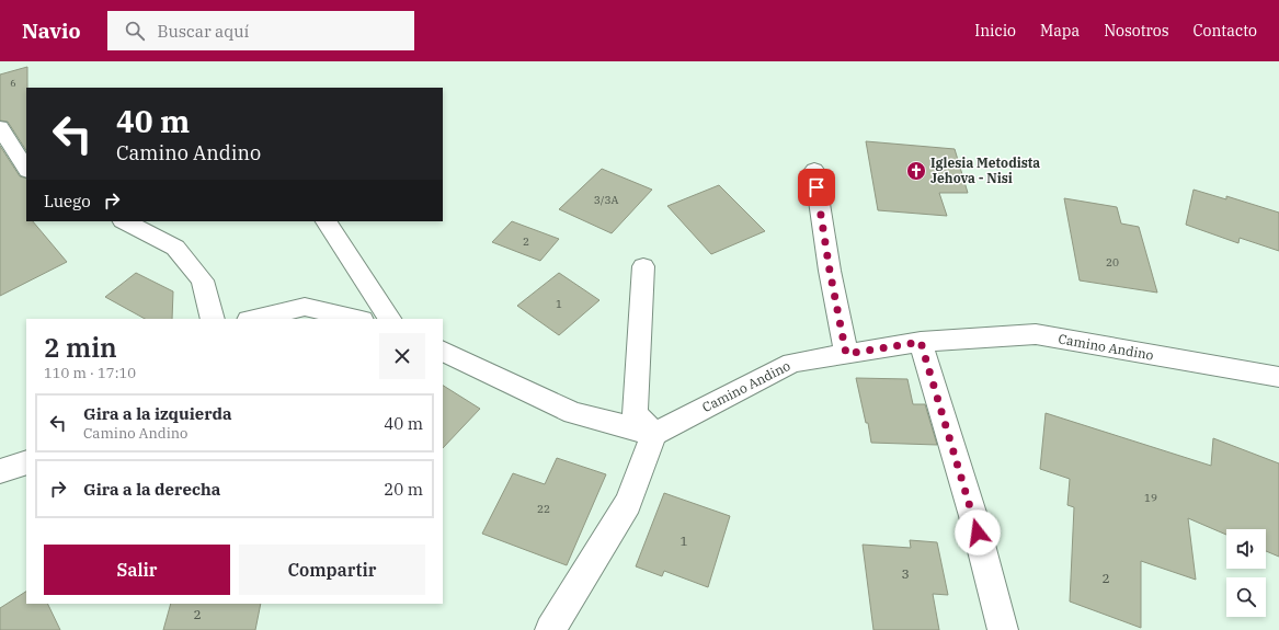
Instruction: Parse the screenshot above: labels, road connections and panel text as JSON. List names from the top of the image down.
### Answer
{
  "streets": {
    "street": ["Camino Andino"]
  },
  "places": {
    "church": ["Iglesia Metodista Jehova - Nisi"]
  },
  "house_numbers": [
    "6",
    "3/3A",
    "2",
    "20",
    "1",
    "19",
    "22",
    "1",
    "3",
    "2",
    "2"
  ],
  "page": {
    "header": "Navio",
    "search": "Buscar aquí",
    "nav": [
      "Inicio",
      "Mapa",
      "Nosotros",
      "Contacto"
    ],
    "turn": ["40 m", "Camino Andino"],
    "then": "Luego",
    "heading": ["2 min", "110 m · 17:10"],
    "list": [
      {
        "name": "Gira a la izquierda",
        "note": "Camino Andino",
        "value": "40 m"
      },
      {
        "name": "Gira a la derecha",
        "value": "20 m"
      }
    ],
    "buttons": ["Salir", "Compartir"]
  }
}
